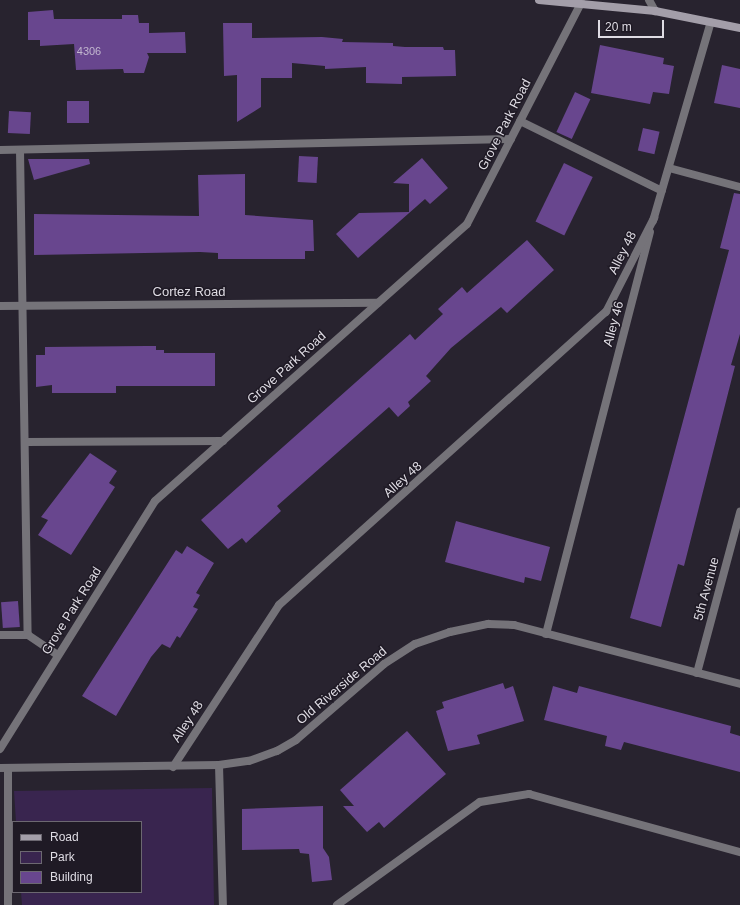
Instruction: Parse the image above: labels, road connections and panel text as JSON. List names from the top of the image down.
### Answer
{
  "streets": {
    "street": [
      "Grove Park Road",
      "Alley 48",
      "Cortez Road",
      "Alley 46",
      "5th Avenue",
      "Old Riverside Road"
    ]
  },
  "crossings": [
    ["Grove Park Road", "Cortez Road"],
    ["Alley 48", "Alley 46"],
    ["Alley 48", "Old Riverside Road"],
    ["Alley 46", "Old Riverside Road"],
    ["5th Avenue", "Old Riverside Road"]
  ],
  "house_numbers": ["4306"],
  "legend": ["Road", "Park", "Building"],
  "scale_bar": "20 m"
}
